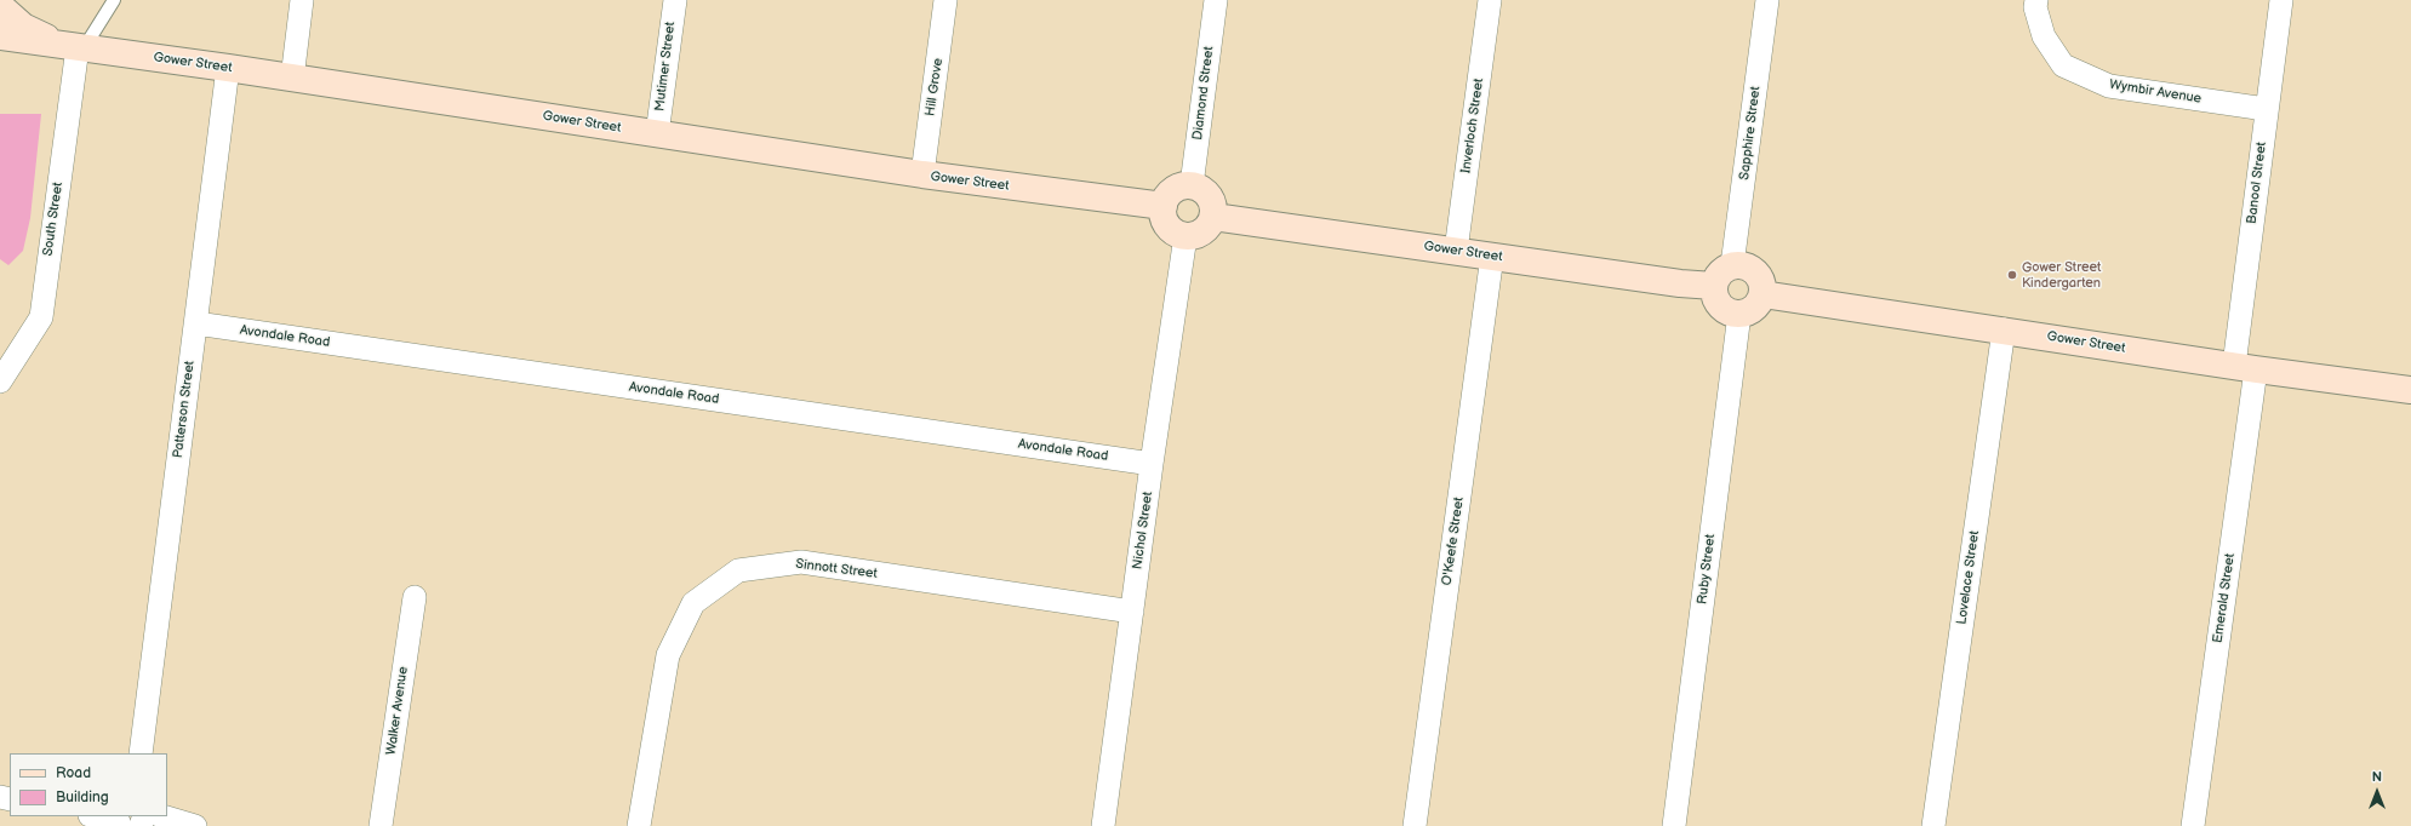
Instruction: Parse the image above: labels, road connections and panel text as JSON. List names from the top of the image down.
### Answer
{
  "streets": {
    "street": [
      "Gower Street",
      "Mutimer Street",
      "Hill Grove",
      "Wymbir Avenue",
      "Diamond Street",
      "Inverloch Street",
      "Sapphire Street",
      "Banool Street",
      "South Street",
      "Avondale Road",
      "Patterson Street",
      "Nichol Street",
      "O'Keefe Street",
      "Sinnott Street",
      "Ruby Street",
      "Lovelace Street",
      "Emerald Street",
      "Walker Avenue"
    ]
  },
  "crossings": [
    ["Gower Street", "Mutimer Street"],
    ["Gower Street", "Hill Grove"],
    ["Gower Street", "Diamond Street"],
    ["Gower Street", "Inverloch Street"],
    ["Gower Street", "Sapphire Street"],
    ["Gower Street", "Banool Street"],
    ["Gower Street", "South Street"],
    ["Gower Street", "Patterson Street"],
    ["Gower Street", "Nichol Street"],
    ["Gower Street", "O'Keefe Street"],
    ["Gower Street", "Ruby Street"],
    ["Gower Street", "Lovelace Street"],
    ["Gower Street", "Emerald Street"],
    ["Wymbir Avenue", "Banool Street"],
    ["Diamond Street", "Nichol Street"],
    ["Sapphire Street", "Ruby Street"],
    ["Banool Street", "Emerald Street"],
    ["Avondale Road", "Patterson Street"],
    ["Avondale Road", "Nichol Street"],
    ["Nichol Street", "Sinnott Street"]
  ],
  "places": ["Gower Street Kindergarten"],
  "legend": ["Road", "Building"],
  "north": "top"
}
